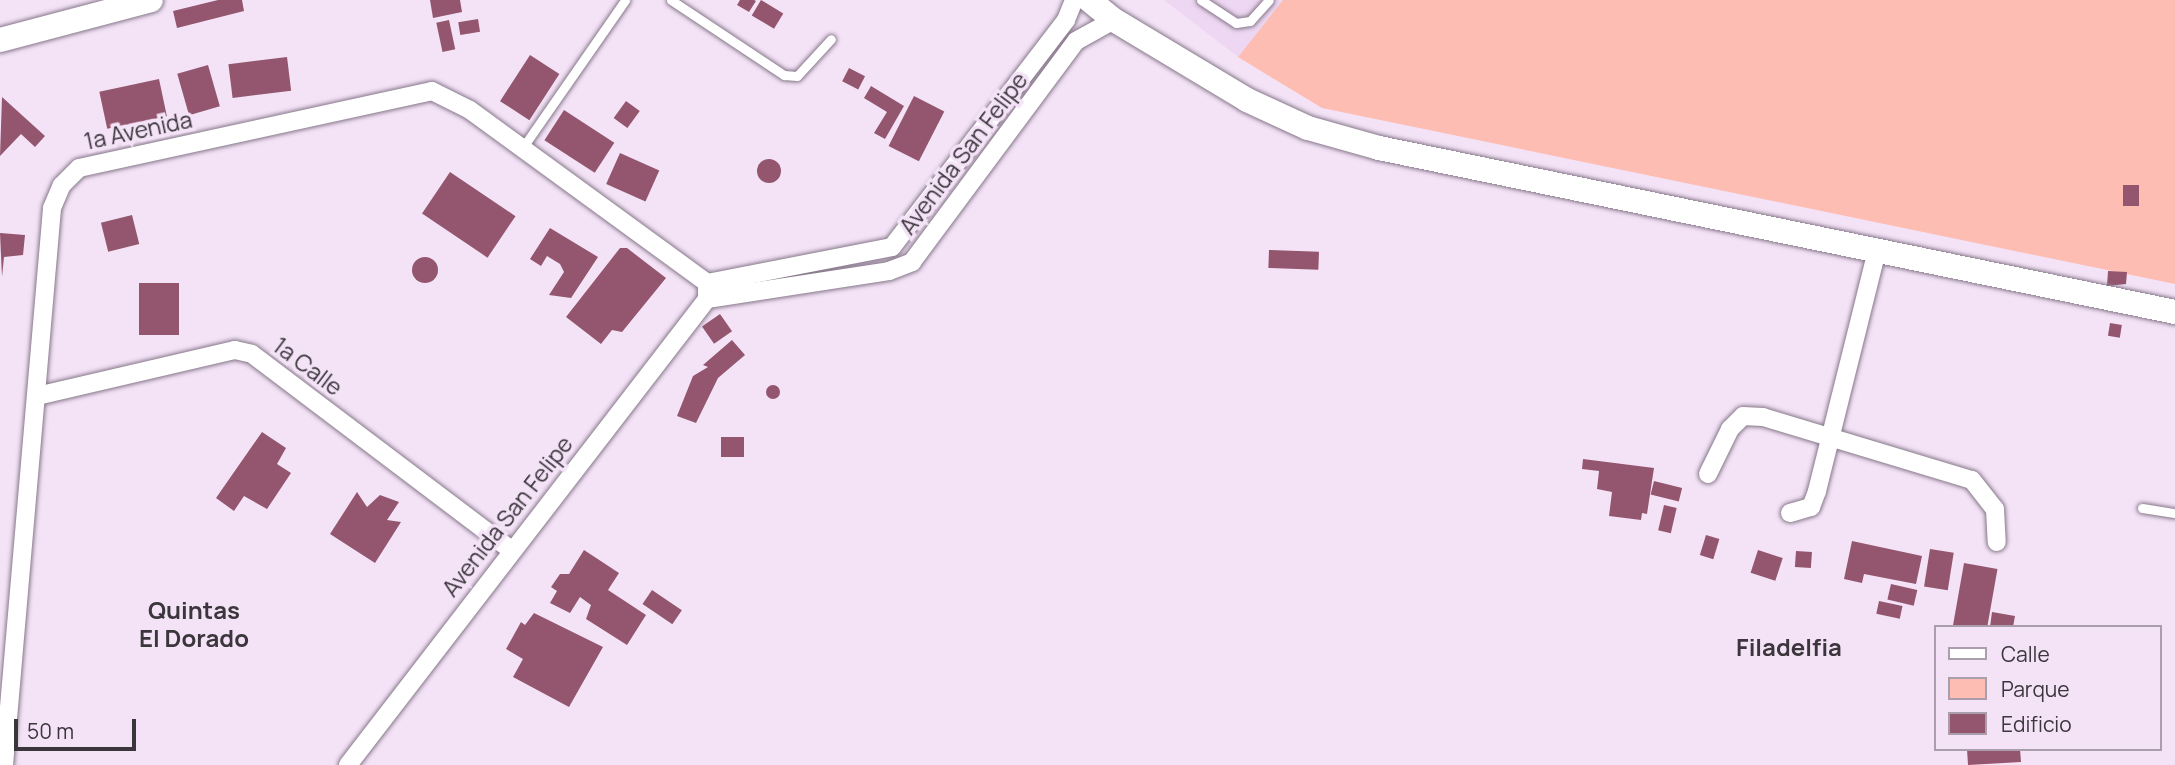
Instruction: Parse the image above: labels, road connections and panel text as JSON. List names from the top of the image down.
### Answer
{
  "streets": {
    "street": ["1a Avenida", "Avenida San Felipe", "1a Calle"]
  },
  "crossings": [
    ["1a Avenida", "Avenida San Felipe"],
    ["1a Avenida", "1a Calle"],
    ["Avenida San Felipe", "1a Calle"]
  ],
  "districts": ["Quintas El Dorado", "Filadelfia"],
  "legend": ["Calle", "Parque", "Edificio"],
  "scale_bar": "50 m"
}
